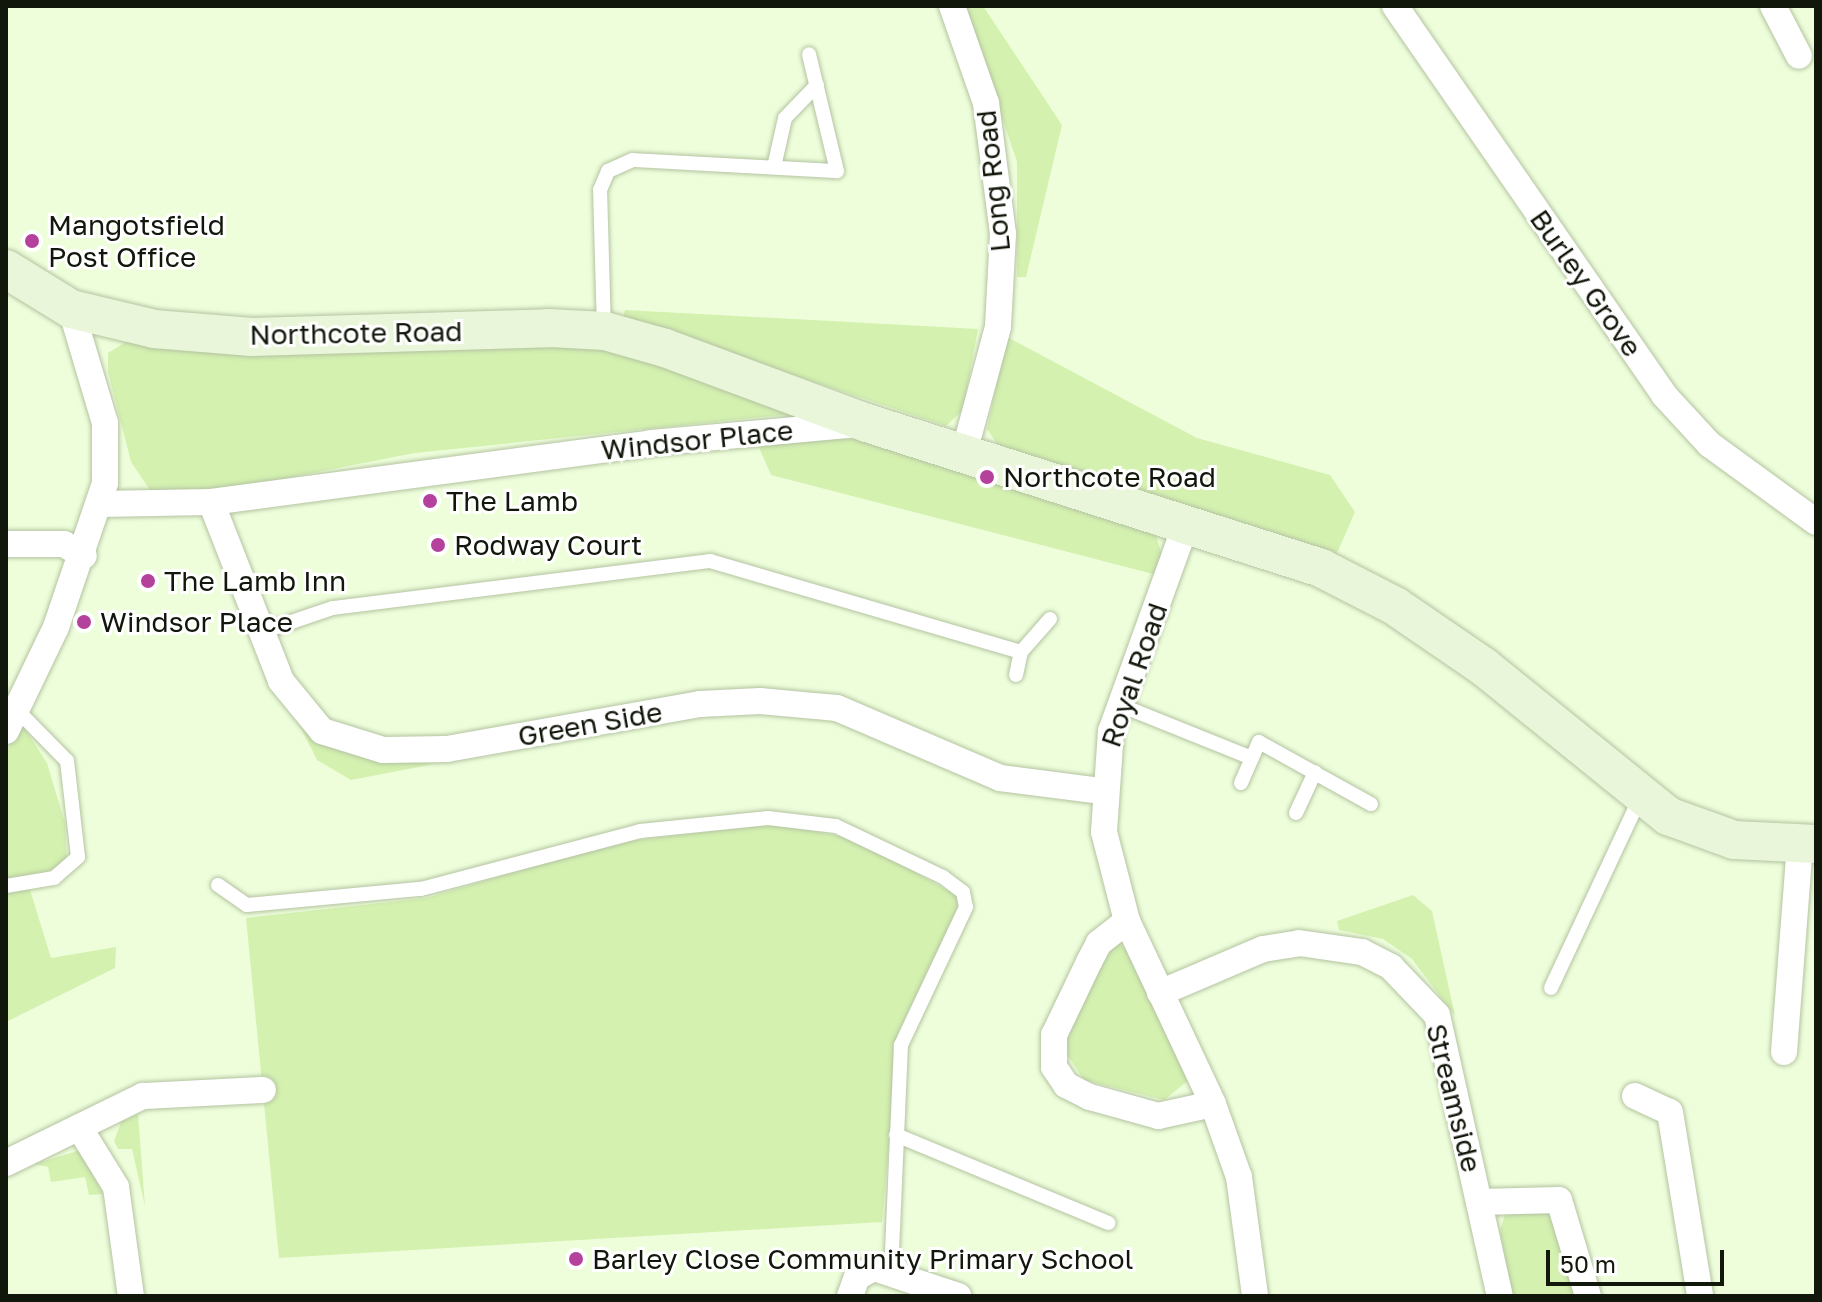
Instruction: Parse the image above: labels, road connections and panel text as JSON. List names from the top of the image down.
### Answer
{
  "streets": {
    "street": [
      "Long Road",
      "Burley Grove",
      "Northcote Road",
      "Windsor Place",
      "Royal Road",
      "Green Side",
      "Streamside"
    ]
  },
  "crossings": [
    ["Long Road", "Northcote Road"],
    ["Northcote Road", "Windsor Place"],
    ["Northcote Road", "Royal Road"],
    ["Windsor Place", "Green Side"],
    ["Royal Road", "Green Side"],
    ["Royal Road", "Streamside"]
  ],
  "places": [
    "Mangotsfield Post Office",
    "Northcote Road",
    "The Lamb",
    "Rodway Court",
    "The Lamb Inn",
    "Windsor Place",
    "Barley Close Community Primary School"
  ],
  "scale_bar": "50 m"
}
